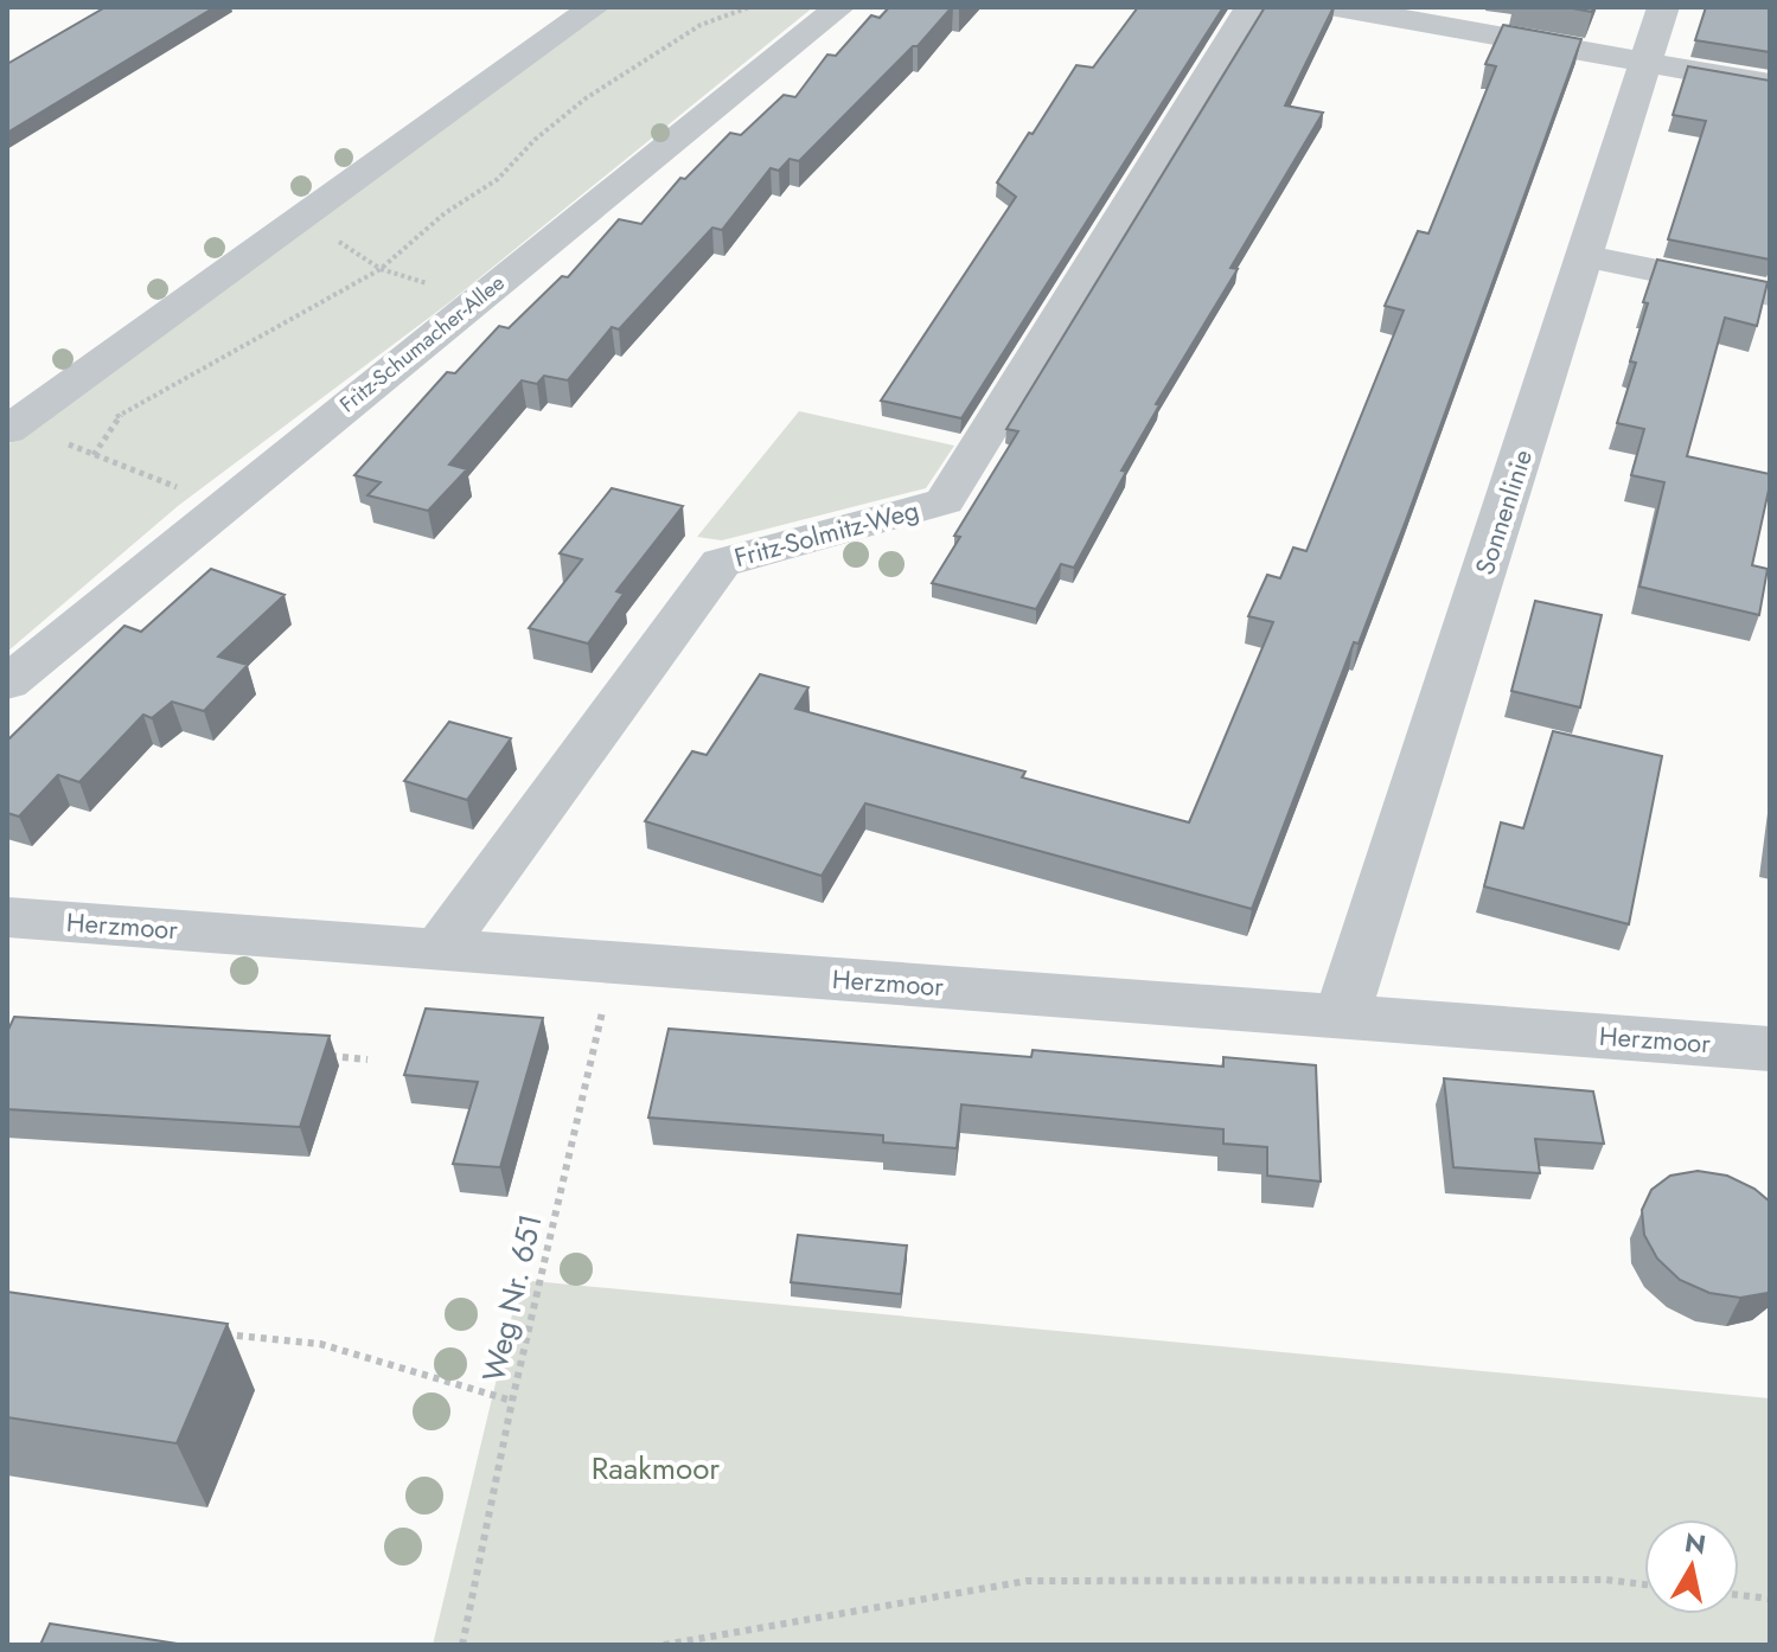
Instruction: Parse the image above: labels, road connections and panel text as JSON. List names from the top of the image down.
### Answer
{
  "streets": {
    "street": [
      "Fritz-Schumacher-Allee",
      "Sonnenlinie",
      "Fritz-Solmitz-Weg",
      "Herzmoor"
    ],
    "path": ["Weg Nr. 651"]
  },
  "crossings": [
    ["Sonnenlinie", "Herzmoor"],
    ["Fritz-Solmitz-Weg", "Herzmoor"],
    ["Herzmoor", "Weg Nr. 651"]
  ],
  "parks": ["Raakmoor"],
  "north": "top"
}
